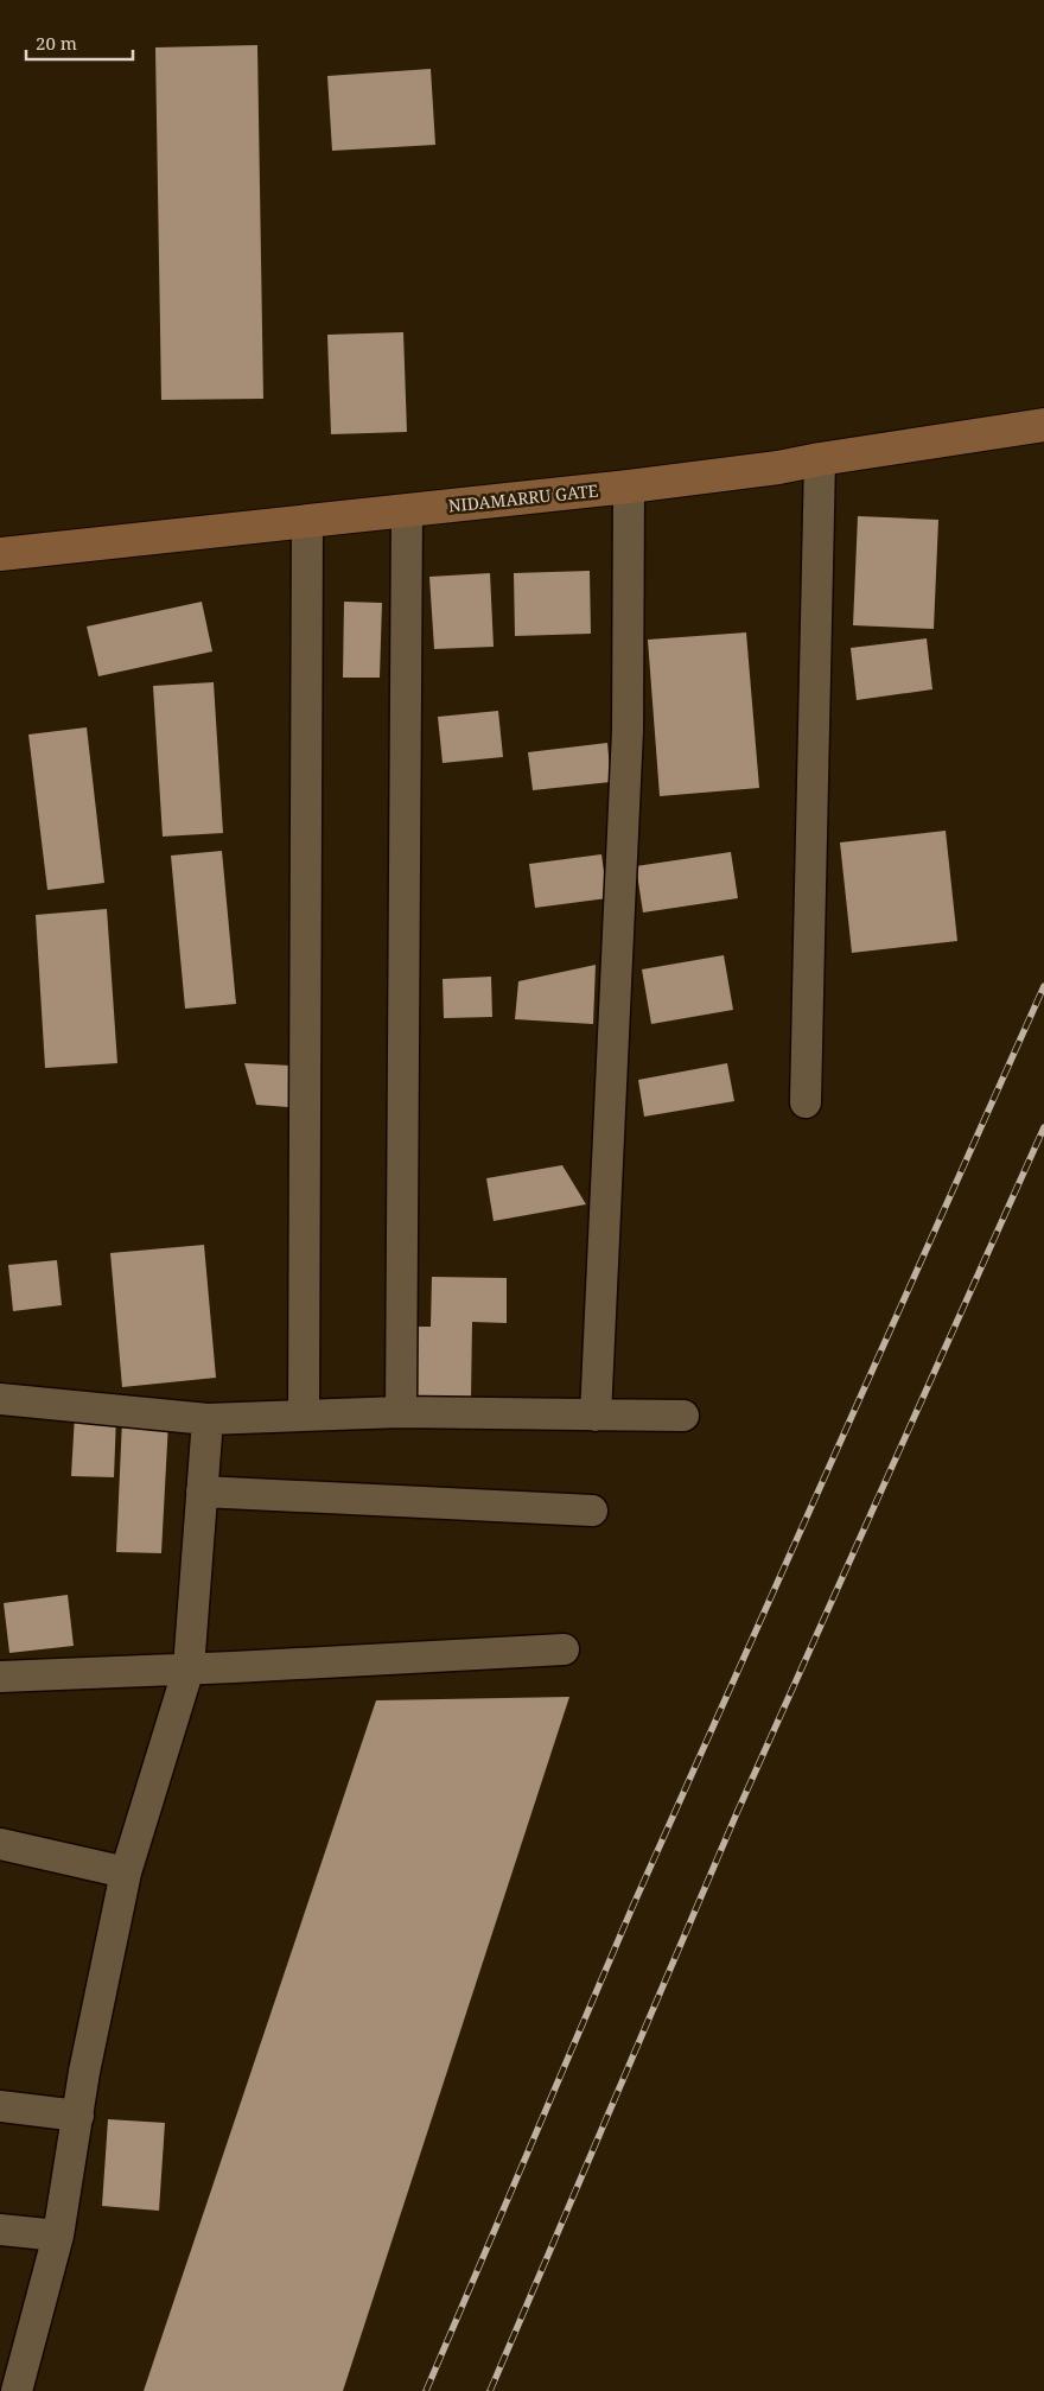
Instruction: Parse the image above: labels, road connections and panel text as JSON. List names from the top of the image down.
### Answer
{
  "streets": {
    "main road": ["NIDAMARRU GATE"]
  },
  "scale_bar": "20 m"
}
